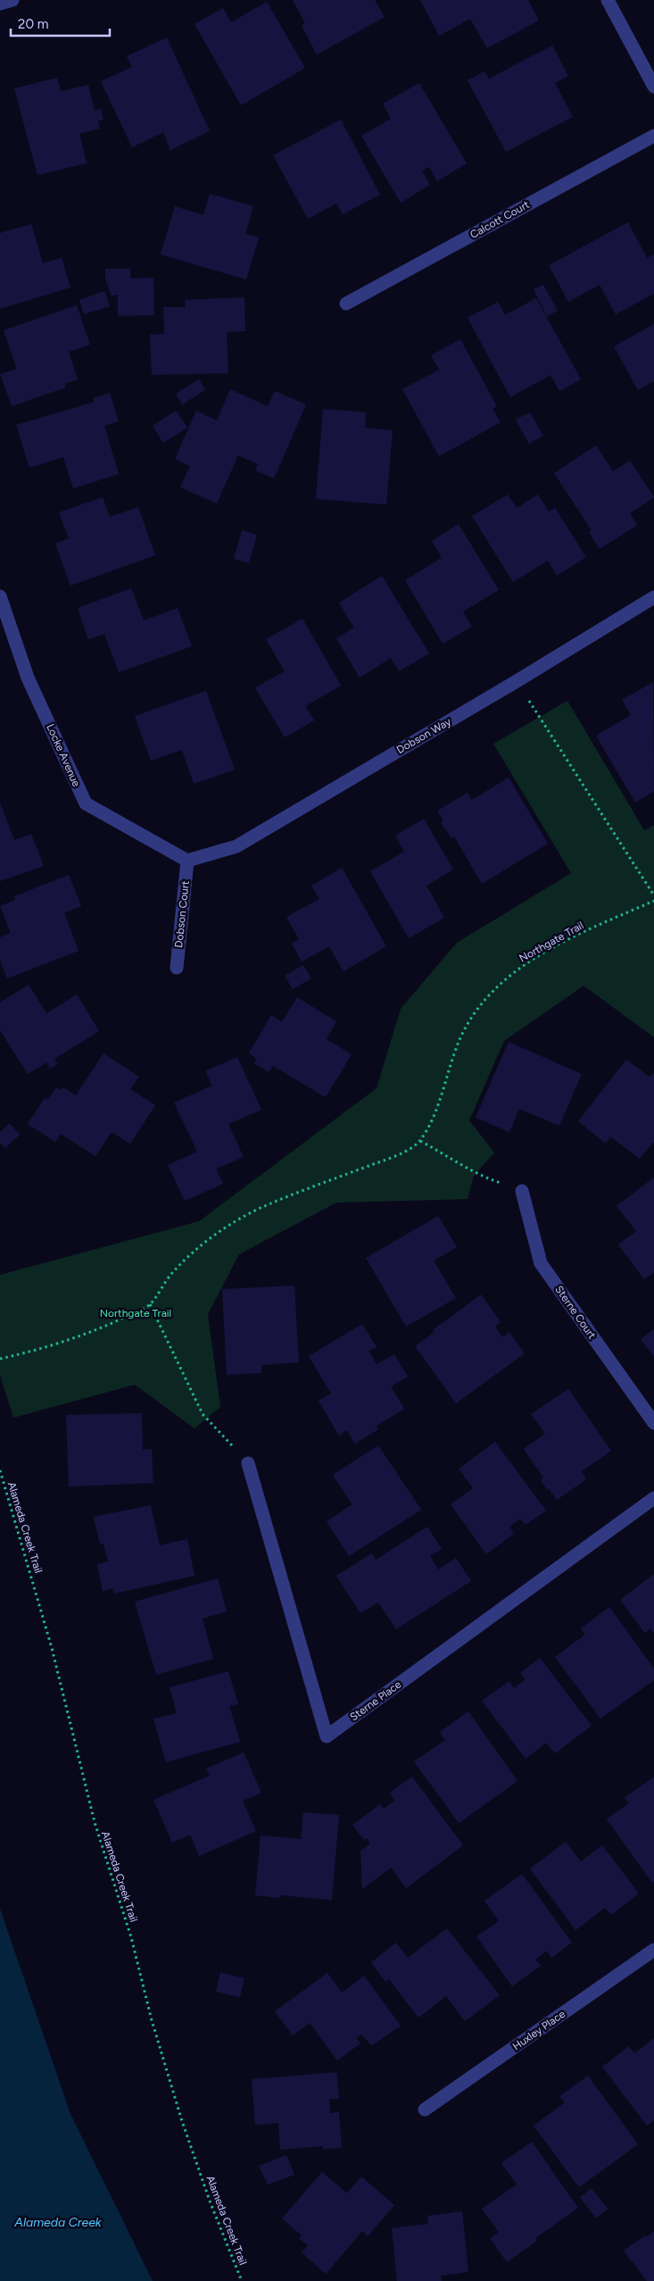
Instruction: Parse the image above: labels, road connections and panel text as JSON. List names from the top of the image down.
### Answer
{
  "streets": {
    "street": [
      "Calcott Court",
      "Dobson Way",
      "Locke Avenue",
      "Dobson Court",
      "Sterne Court",
      "Sterne Place",
      "Huxley Place"
    ],
    "path": ["Northgate Trail", "Alameda Creek Trail"]
  },
  "crossings": [
    ["Dobson Way", "Locke Avenue"],
    ["Dobson Way", "Dobson Court"],
    ["Locke Avenue", "Dobson Court"]
  ],
  "water": ["Alameda Creek"],
  "parks": ["Northgate Trail"],
  "scale_bar": "20 m"
}
